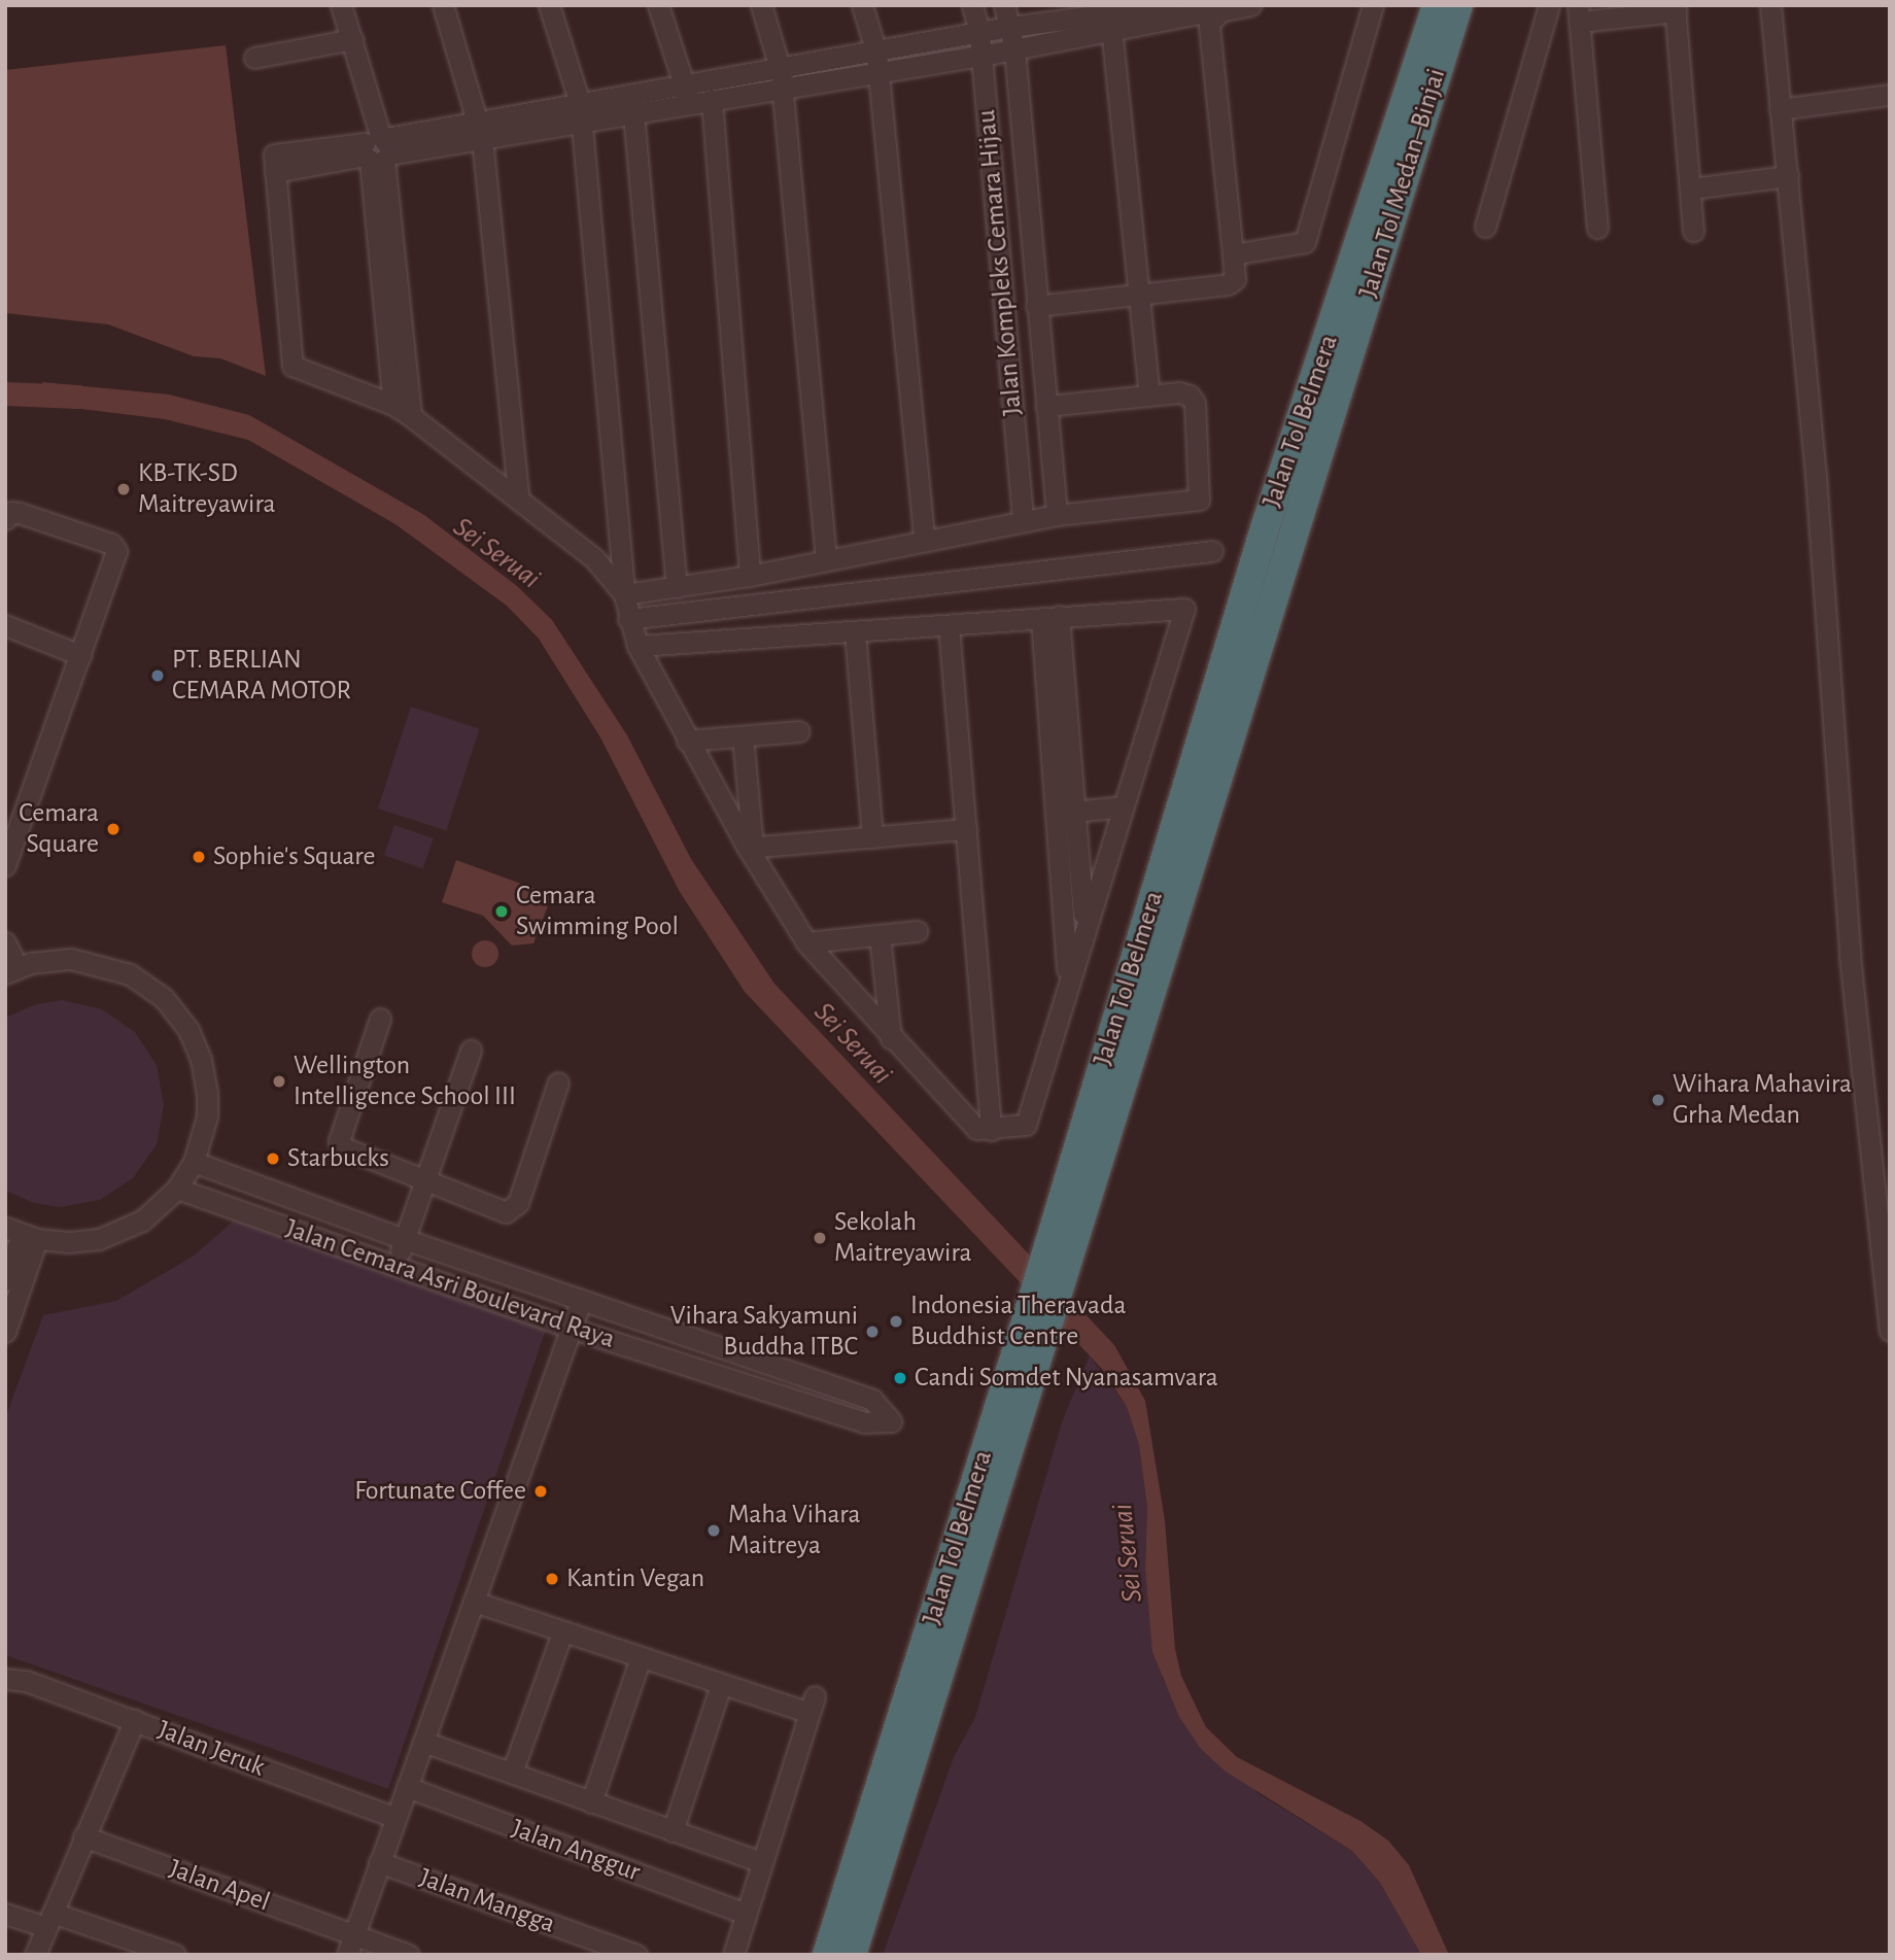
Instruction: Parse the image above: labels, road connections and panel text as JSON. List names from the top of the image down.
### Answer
{
  "streets": {
    "highway": ["Jalan Tol Medan–Binjai", "Jalan Tol Belmera"],
    "street": [
      "Jalan Kompleks Cemara Hijau",
      "Jalan Cemara Asri Boulevard Raya",
      "Jalan Jeruk",
      "Jalan Anggur",
      "Jalan Apel",
      "Jalan Mangga"
    ]
  },
  "crossings": [
    ["Jalan Tol Medan–Binjai", "Jalan Tol Belmera"]
  ],
  "water": ["Sei Seruai"],
  "places": [
    "KB-TK-SD Maitreyawira",
    "PT. BERLIAN CEMARA MOTOR",
    "Cemara Square",
    "Sophie's Square",
    "Cemara Swimming Pool",
    "Wellington Intelligence School III",
    "Wihara Mahavira Grha Medan",
    "Starbucks",
    "Sekolah Maitreyawira",
    "Indonesia Theravada Buddhist Centre",
    "Vihara Sakyamuni Buddha ITBC",
    "Candi Somdet Nyanasamvara",
    "Fortunate Coffee",
    "Maha Vihara Maitreya",
    "Kantin Vegan"
  ]
}
